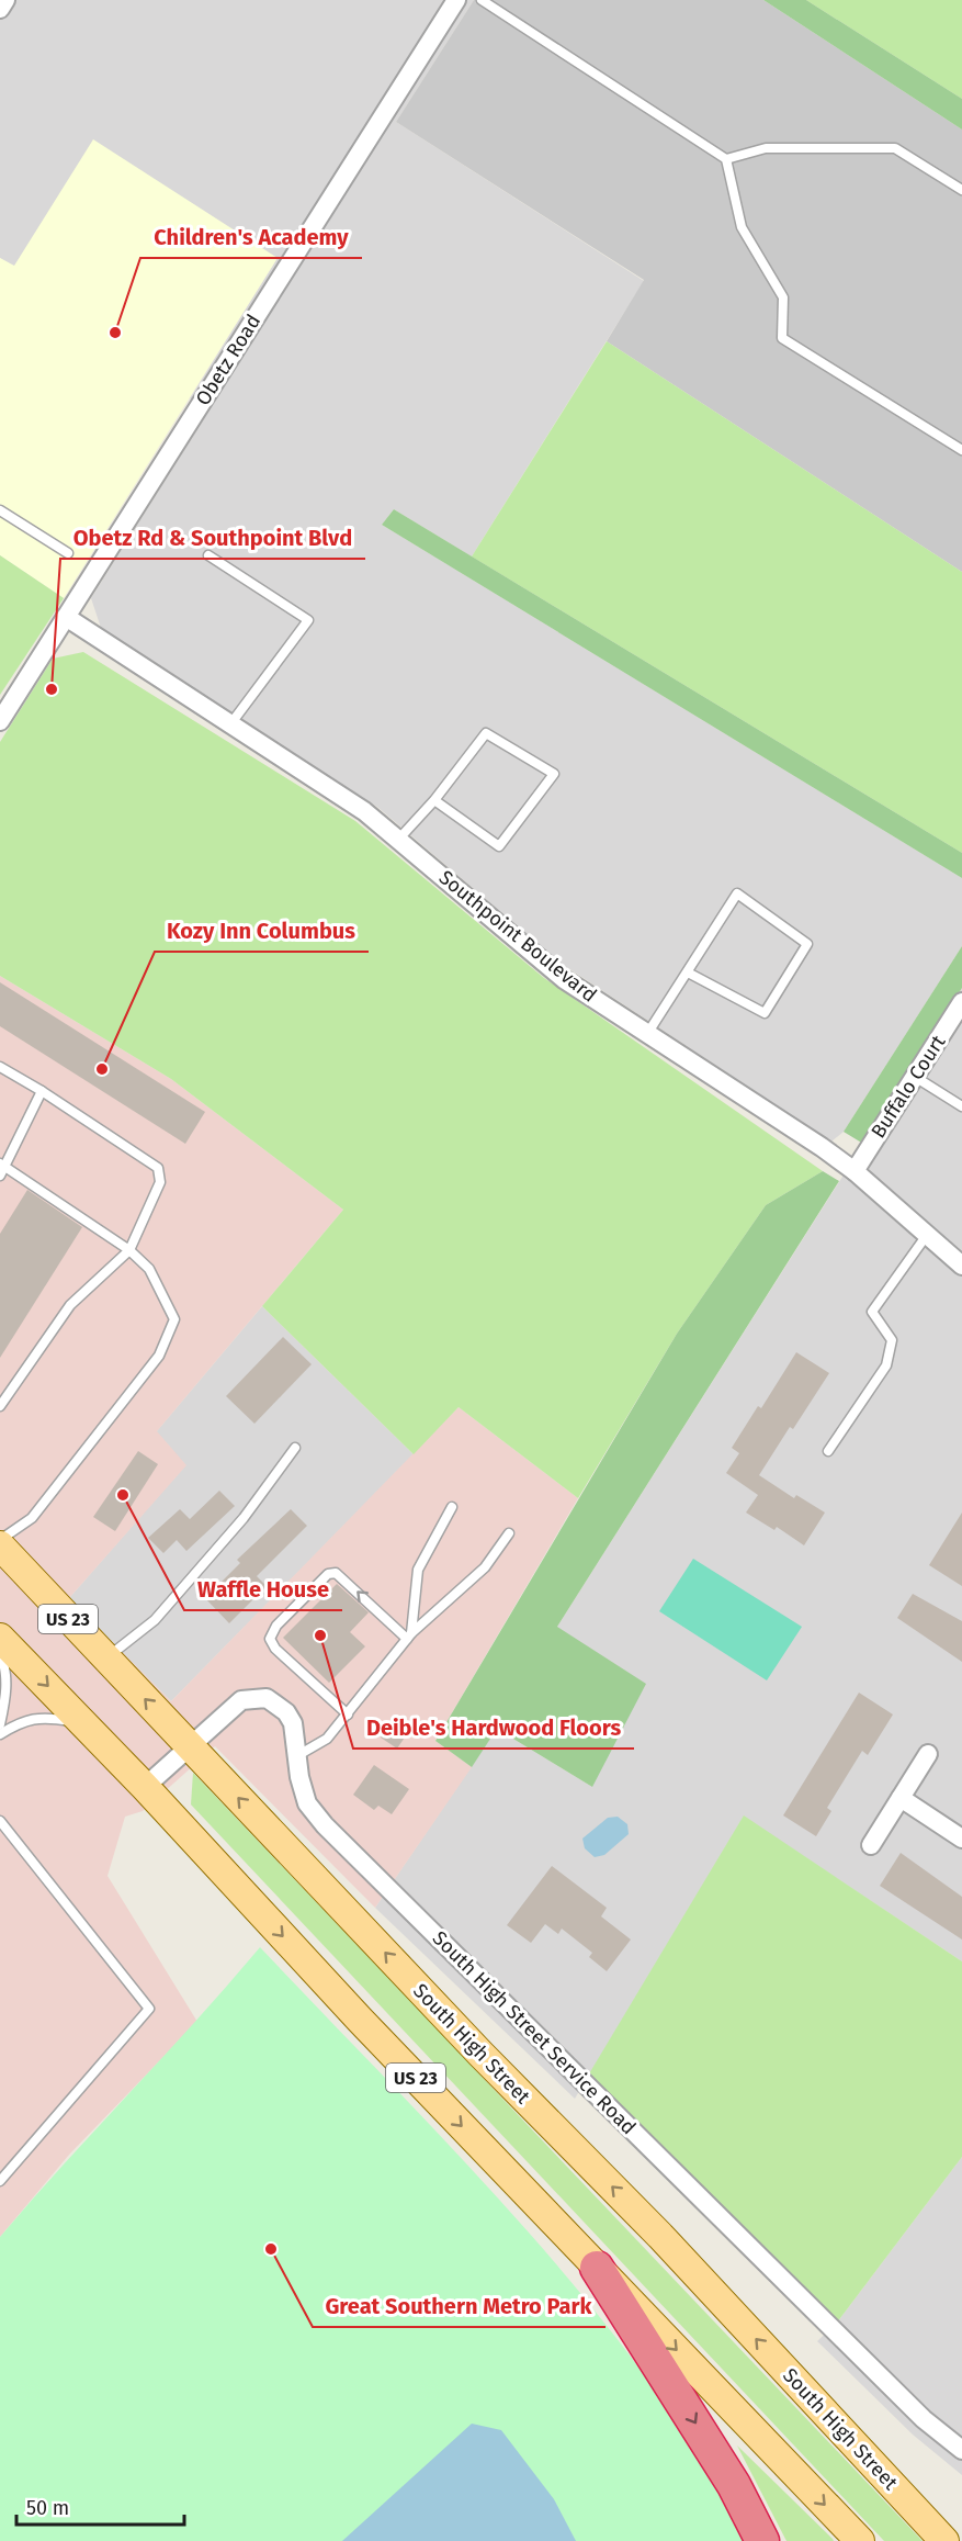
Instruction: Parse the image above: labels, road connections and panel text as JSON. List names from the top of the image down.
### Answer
{
  "streets": {
    "main road": ["US 23", "South High Street"],
    "street": [
      "Obetz Road",
      "Southpoint Boulevard",
      "Buffalo Court",
      "South High Street Service Road"
    ]
  },
  "crossings": [
    ["Obetz Road", "Southpoint Boulevard"],
    ["Southpoint Boulevard", "Buffalo Court"],
    ["US 23", "South High Street Service Road"],
    ["South High Street Service Road", "South High Street"]
  ],
  "places": [
    "Children's Academy",
    "Obetz Rd & Southpoint Blvd",
    "Kozy Inn Columbus",
    "Waffle House",
    "Deible's Hardwood Floors",
    "Great Southern Metro Park"
  ],
  "scale_bar": "50 m"
}
